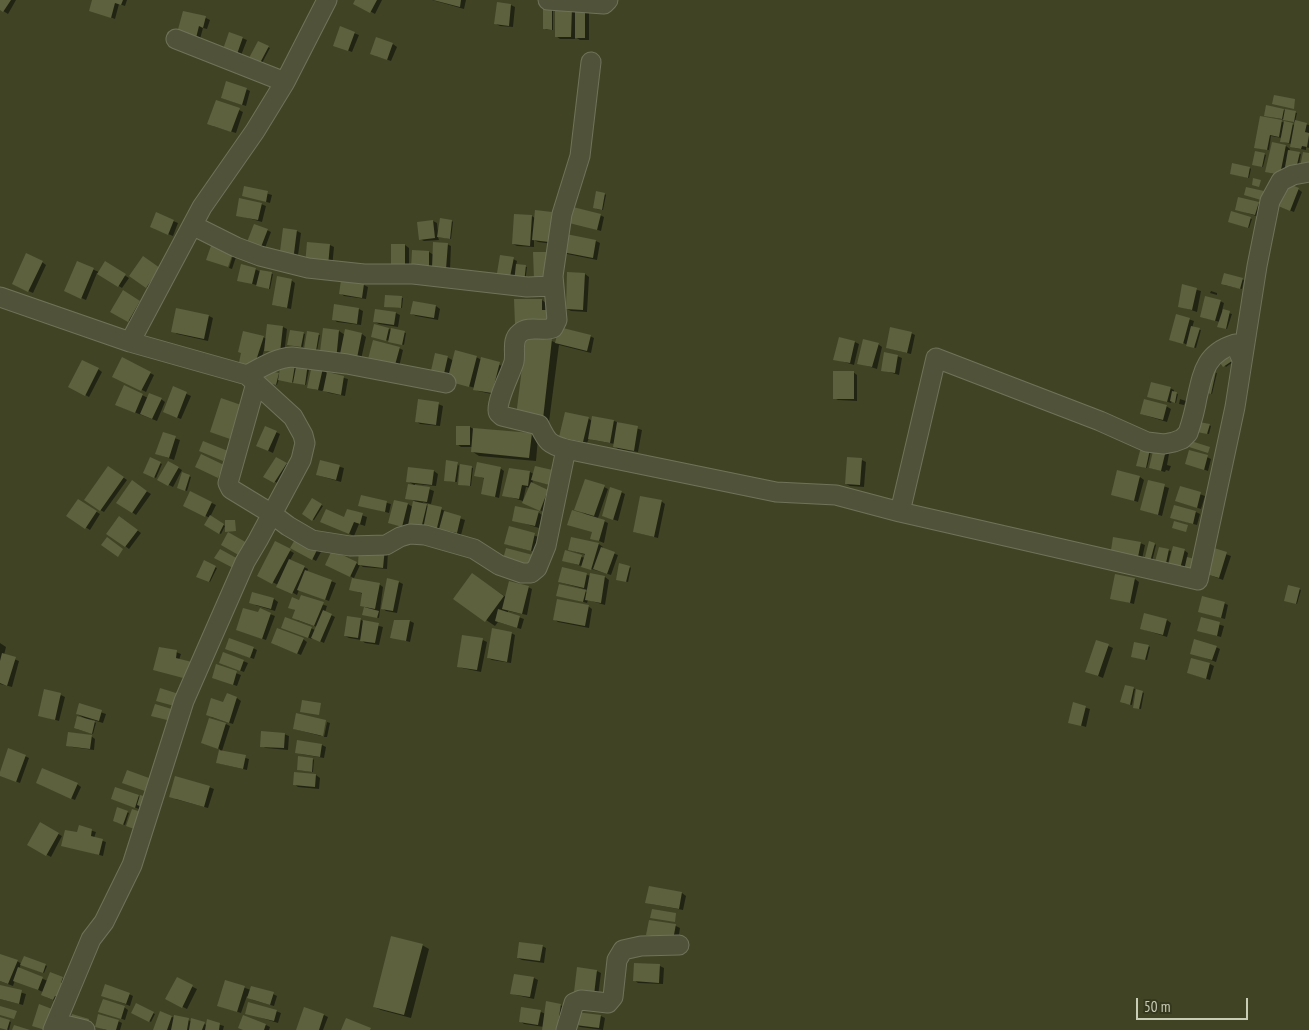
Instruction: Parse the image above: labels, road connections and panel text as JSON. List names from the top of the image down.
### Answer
{
  "scale_bar": "50 m"
}
